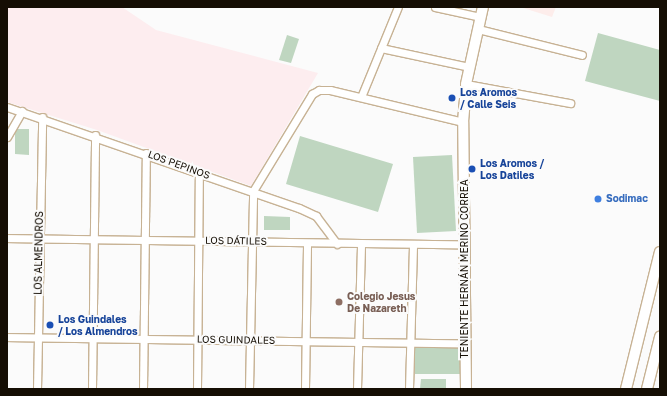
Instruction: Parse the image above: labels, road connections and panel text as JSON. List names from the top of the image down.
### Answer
{
  "streets": {
    "street": [
      "LOS PEPINOS",
      "LOS DÁTILES",
      "LOS ALMENDROS",
      "TENIENTE HERNÁN MERINO CORREA",
      "LOS GUINDALES"
    ]
  },
  "crossings": [
    ["LOS PEPINOS", "LOS DÁTILES"],
    ["LOS PEPINOS", "LOS ALMENDROS"],
    ["LOS DÁTILES", "LOS ALMENDROS"],
    ["LOS DÁTILES", "TENIENTE HERNÁN MERINO CORREA"],
    ["LOS ALMENDROS", "LOS GUINDALES"],
    ["TENIENTE HERNÁN MERINO CORREA", "LOS GUINDALES"]
  ],
  "places": [
    "Los Aromos / Calle Seis",
    "Los Aromos / Los Datiles",
    "Sodimac",
    "Colegio Jesus De Nazareth",
    "Los Guindales / Los Almendros"
  ]
}
